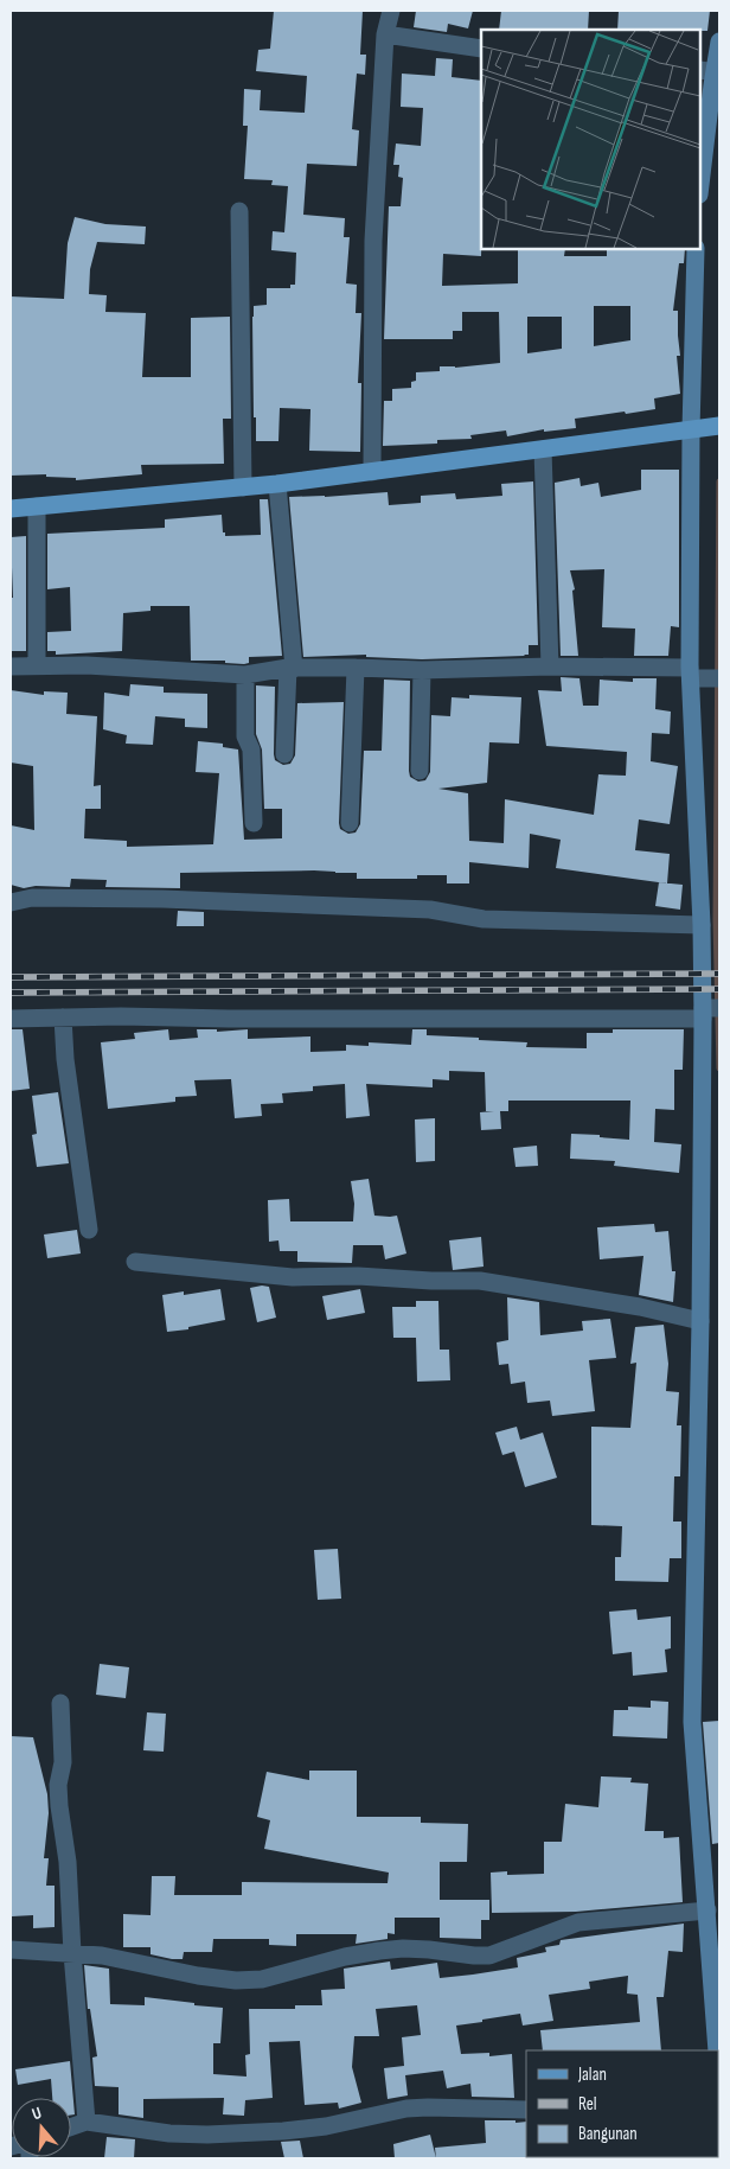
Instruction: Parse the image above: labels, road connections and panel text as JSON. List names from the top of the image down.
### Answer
{
  "legend": ["Jalan", "Rel", "Bangunan"],
  "north": "top"
}
